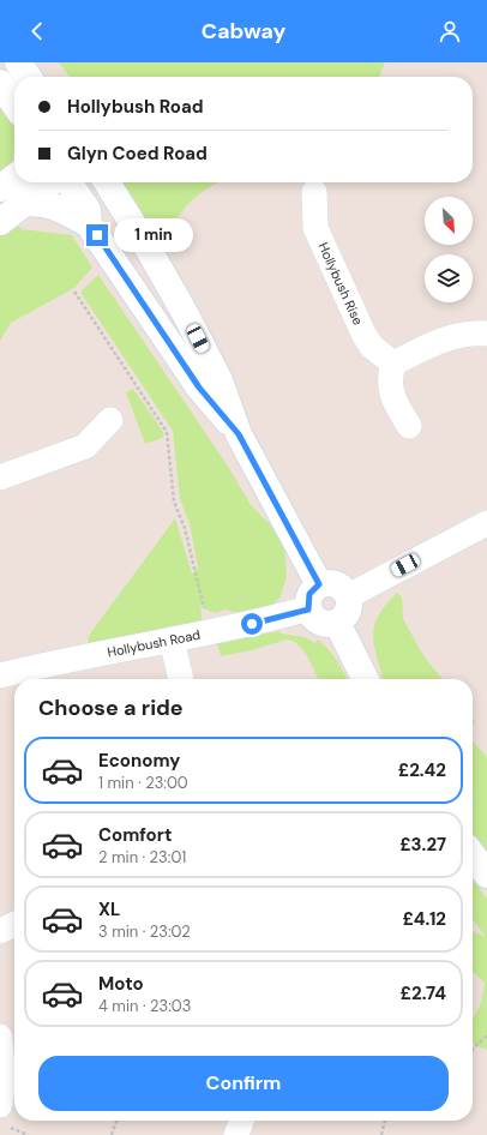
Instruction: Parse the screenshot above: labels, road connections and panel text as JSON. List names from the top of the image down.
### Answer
{
  "streets": {
    "street": ["Hollybush Rise", "Hollybush Road"]
  },
  "north": "bottom right",
  "page": {
    "header": "Cabway",
    "banner": ["Hollybush Road", "Glyn Coed Road"],
    "bubble": "1 min",
    "heading": "Choose a ride",
    "list": [
      {
        "name": "Economy",
        "note": "1 min · 23:00",
        "value": "£2.42"
      },
      {
        "name": "Comfort",
        "note": "2 min · 23:01",
        "value": "£3.27"
      },
      {
        "name": "XL",
        "note": "3 min · 23:02",
        "value": "£4.12"
      },
      {
        "name": "Moto",
        "note": "4 min · 23:03",
        "value": "£2.74"
      }
    ],
    "buttons": "Confirm"
  }
}
